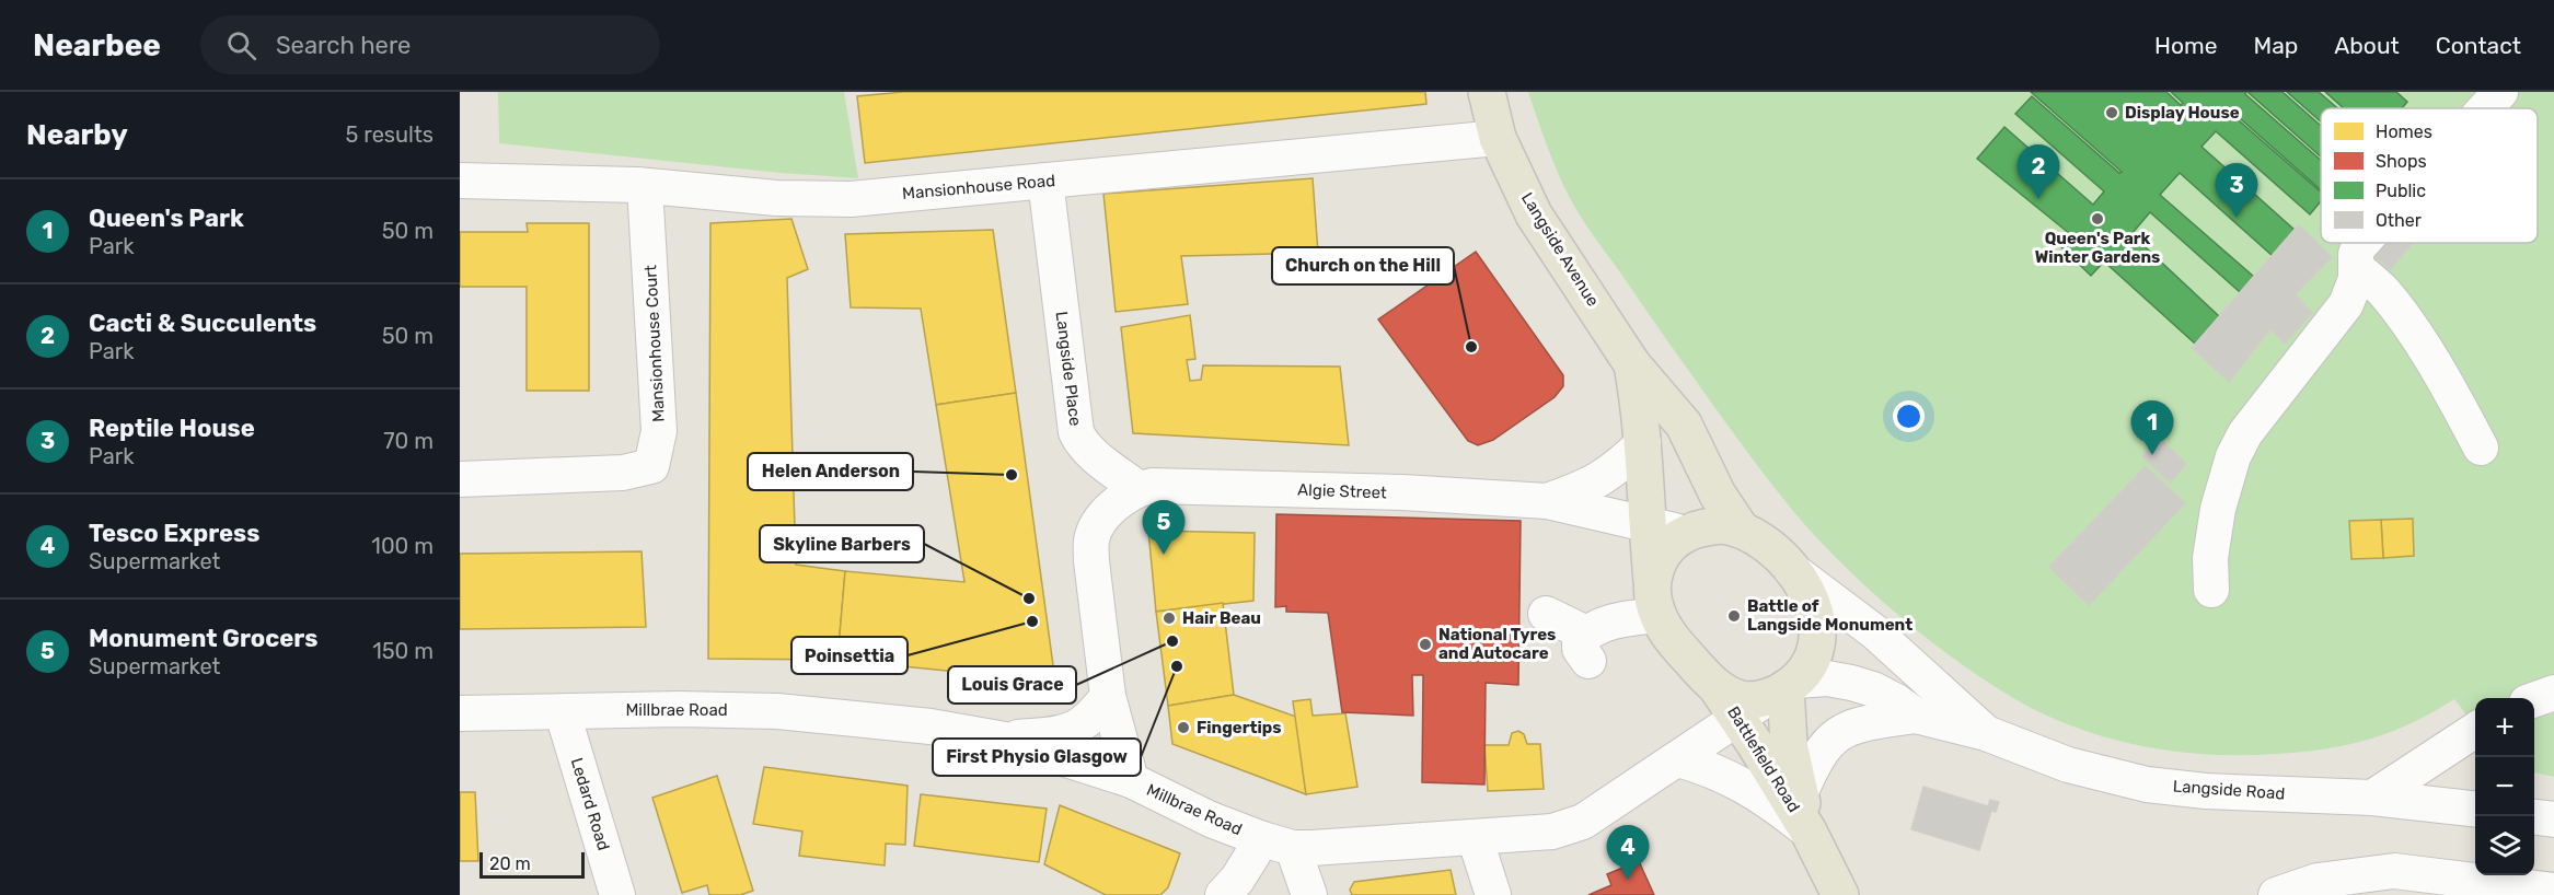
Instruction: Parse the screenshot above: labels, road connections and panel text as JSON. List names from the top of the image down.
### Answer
{
  "streets": {
    "main road": ["Langside Avenue", "Battlefield Road"],
    "street": [
      "Mansionhouse Road",
      "Mansionhouse Court",
      "Langside Place",
      "Algie Street",
      "Millbrae Road",
      "Langside Road",
      "Ledard Road"
    ]
  },
  "crossings": [
    ["Mansionhouse Road", "Langside Avenue"],
    ["Mansionhouse Road", "Mansionhouse Court"],
    ["Mansionhouse Road", "Langside Place"],
    ["Langside Avenue", "Algie Street"],
    ["Langside Avenue", "Millbrae Road"],
    ["Langside Avenue", "Battlefield Road"],
    ["Langside Avenue", "Langside Road"],
    ["Langside Place", "Algie Street"],
    ["Algie Street", "Millbrae Road"],
    ["Algie Street", "Battlefield Road"],
    ["Algie Street", "Langside Road"],
    ["Millbrae Road", "Battlefield Road"],
    ["Millbrae Road", "Langside Road"],
    ["Millbrae Road", "Ledard Road"],
    ["Battlefield Road", "Langside Road"]
  ],
  "places": [
    "Display House",
    "Queen's Park Winter Gardens",
    "Church on the Hill",
    "Helen Anderson",
    "Skyline Barbers",
    "Battle of Langside Monument",
    "Hair Beau",
    "Poinsettia",
    "Louis Grace",
    "National Tyres and Autocare",
    "First Physio Glasgow",
    "Fingertips"
  ],
  "legend": [
    "Homes",
    "Shops",
    "Public",
    "Other"
  ],
  "scale_bar": "20 m",
  "page": {
    "header": "Nearbee",
    "search": "Search here",
    "nav": [
      "Home",
      "Map",
      "About",
      "Contact"
    ],
    "heading": ["Nearby", "5 results"],
    "pins": [
      "2",
      "3",
      "1",
      "5",
      "4"
    ],
    "list": [
      {
        "mark": "1",
        "name": "Queen's Park",
        "note": "Park",
        "value": "50 m"
      },
      {
        "mark": "2",
        "name": "Cacti & Succulents",
        "note": "Park",
        "value": "50 m"
      },
      {
        "mark": "3",
        "name": "Reptile House",
        "note": "Park",
        "value": "70 m"
      },
      {
        "mark": "4",
        "name": "Tesco Express",
        "note": "Supermarket",
        "value": "100 m"
      },
      {
        "mark": "5",
        "name": "Monument Grocers",
        "note": "Supermarket",
        "value": "150 m"
      }
    ],
    "map_buttons": ["+", "−"],
    "scale": "20 m"
  }
}
